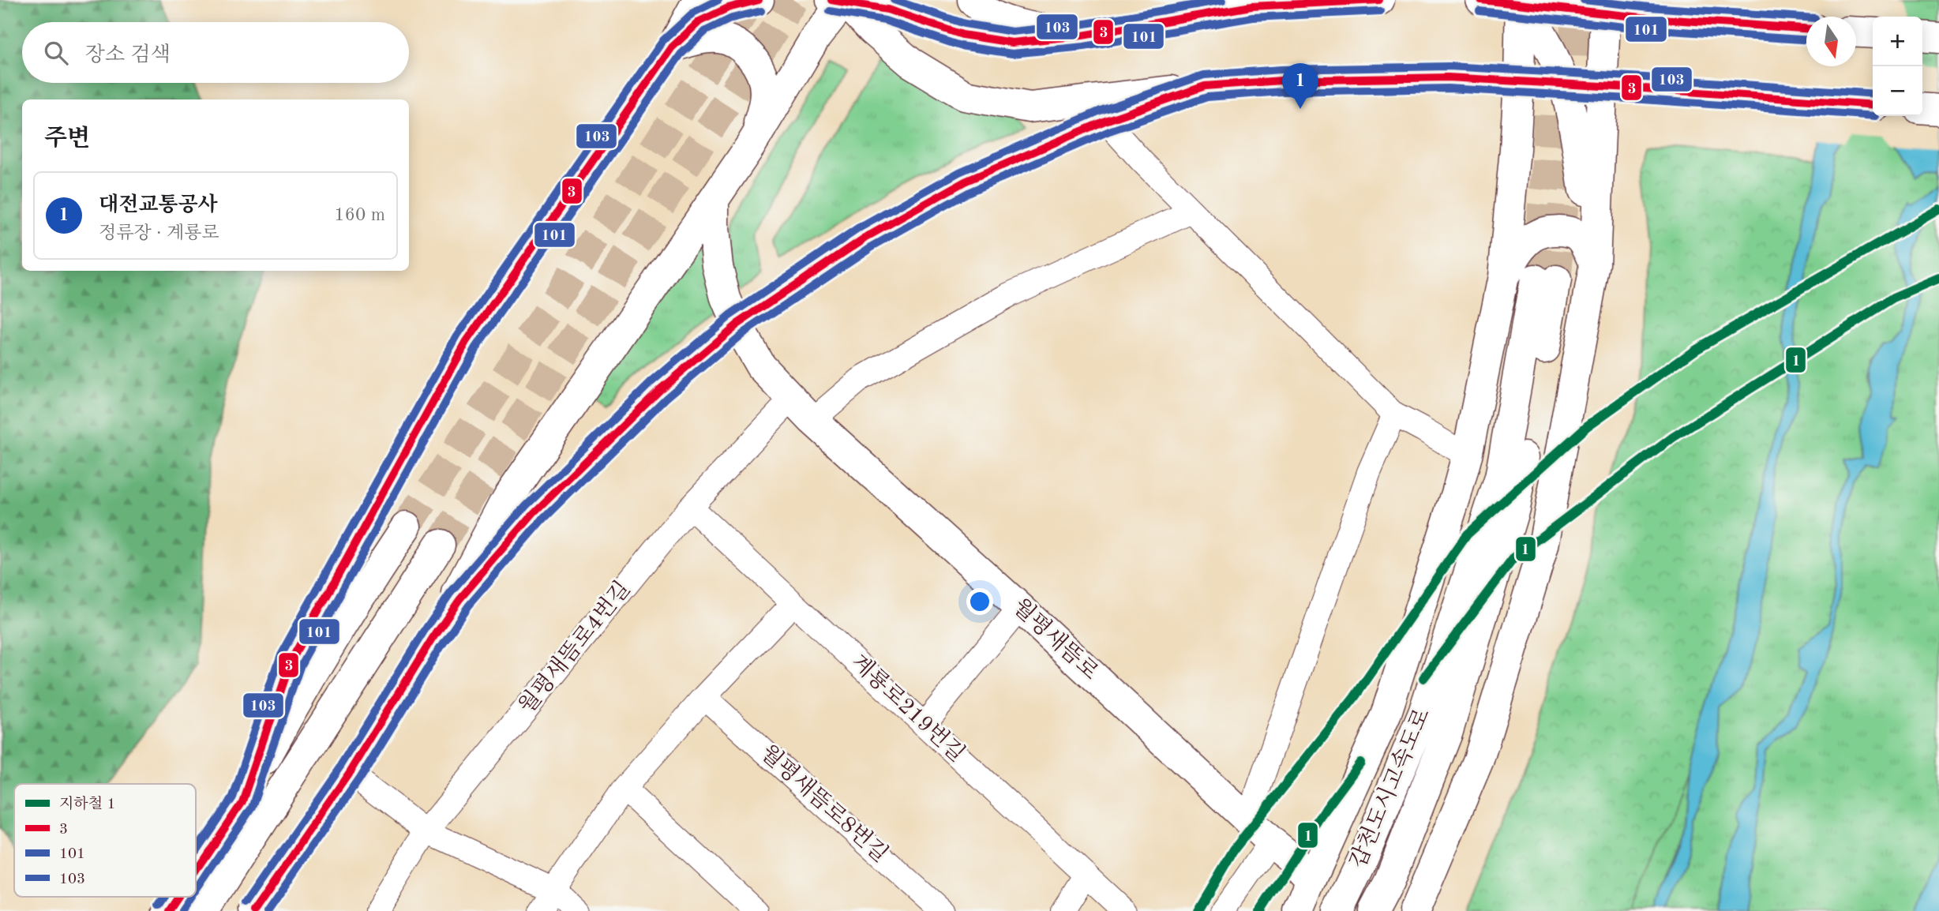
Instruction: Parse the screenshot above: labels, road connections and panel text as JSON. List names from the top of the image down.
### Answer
{
  "streets": {
    "main road": ["월평새뜸로", "갑천도시고속도로"],
    "street": ["월평새뜸로4번길", "계룡로219번길", "월평새뜸로8번길"]
  },
  "crossings": [
    ["월평새뜸로", "월평새뜸로4번길"],
    ["월평새뜸로4번길", "계룡로219번길"]
  ],
  "lines": [
    "transit line 3",
    "transit line 103",
    "transit line 101",
    "metro line 1"
  ],
  "legend": [
    "지하철 1",
    "3",
    "101",
    "103"
  ],
  "north": "bottom",
  "page": {
    "map_buttons": ["+", "−"],
    "search": "장소 검색",
    "pins": "1",
    "heading": "주변",
    "list": [
      {
        "mark": "1",
        "name": "대전교통공사",
        "note": "정류장 · 계룡로",
        "value": "160 m"
      }
    ]
  }
}
